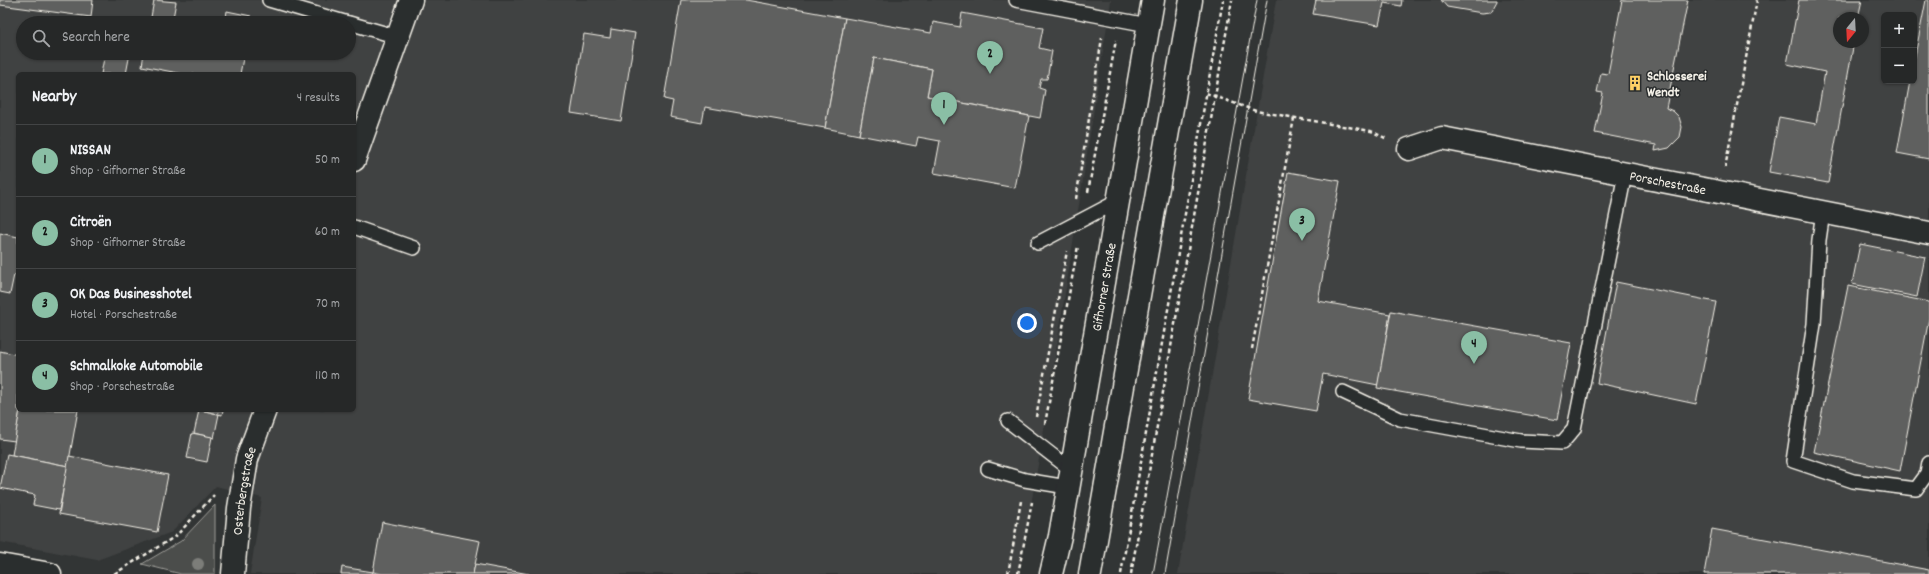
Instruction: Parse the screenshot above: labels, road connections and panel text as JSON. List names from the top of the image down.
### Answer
{
  "streets": {
    "main road": ["Porschestraße", "Gifhorner Straße", "Osterbergstraße"]
  },
  "places": {
    "building": ["Schlosserei Wendt"]
  },
  "north": "bottom",
  "page": {
    "map_buttons": ["+", "−"],
    "search": "Search here",
    "pins": [
      "2",
      "1",
      "3",
      "4"
    ],
    "heading": ["Nearby", "4 results"],
    "list": [
      {
        "mark": "1",
        "name": "NISSAN",
        "note": "Shop · Gifhorner Straße",
        "value": "50 m"
      },
      {
        "mark": "2",
        "name": "Citroën",
        "note": "Shop · Gifhorner Straße",
        "value": "60 m"
      },
      {
        "mark": "3",
        "name": "OK Das Businesshotel",
        "note": "Hotel · Porschestraße",
        "value": "70 m"
      },
      {
        "mark": "4",
        "name": "Schmalkoke Automobile",
        "note": "Shop · Porschestraße",
        "value": "110 m"
      }
    ]
  }
}
